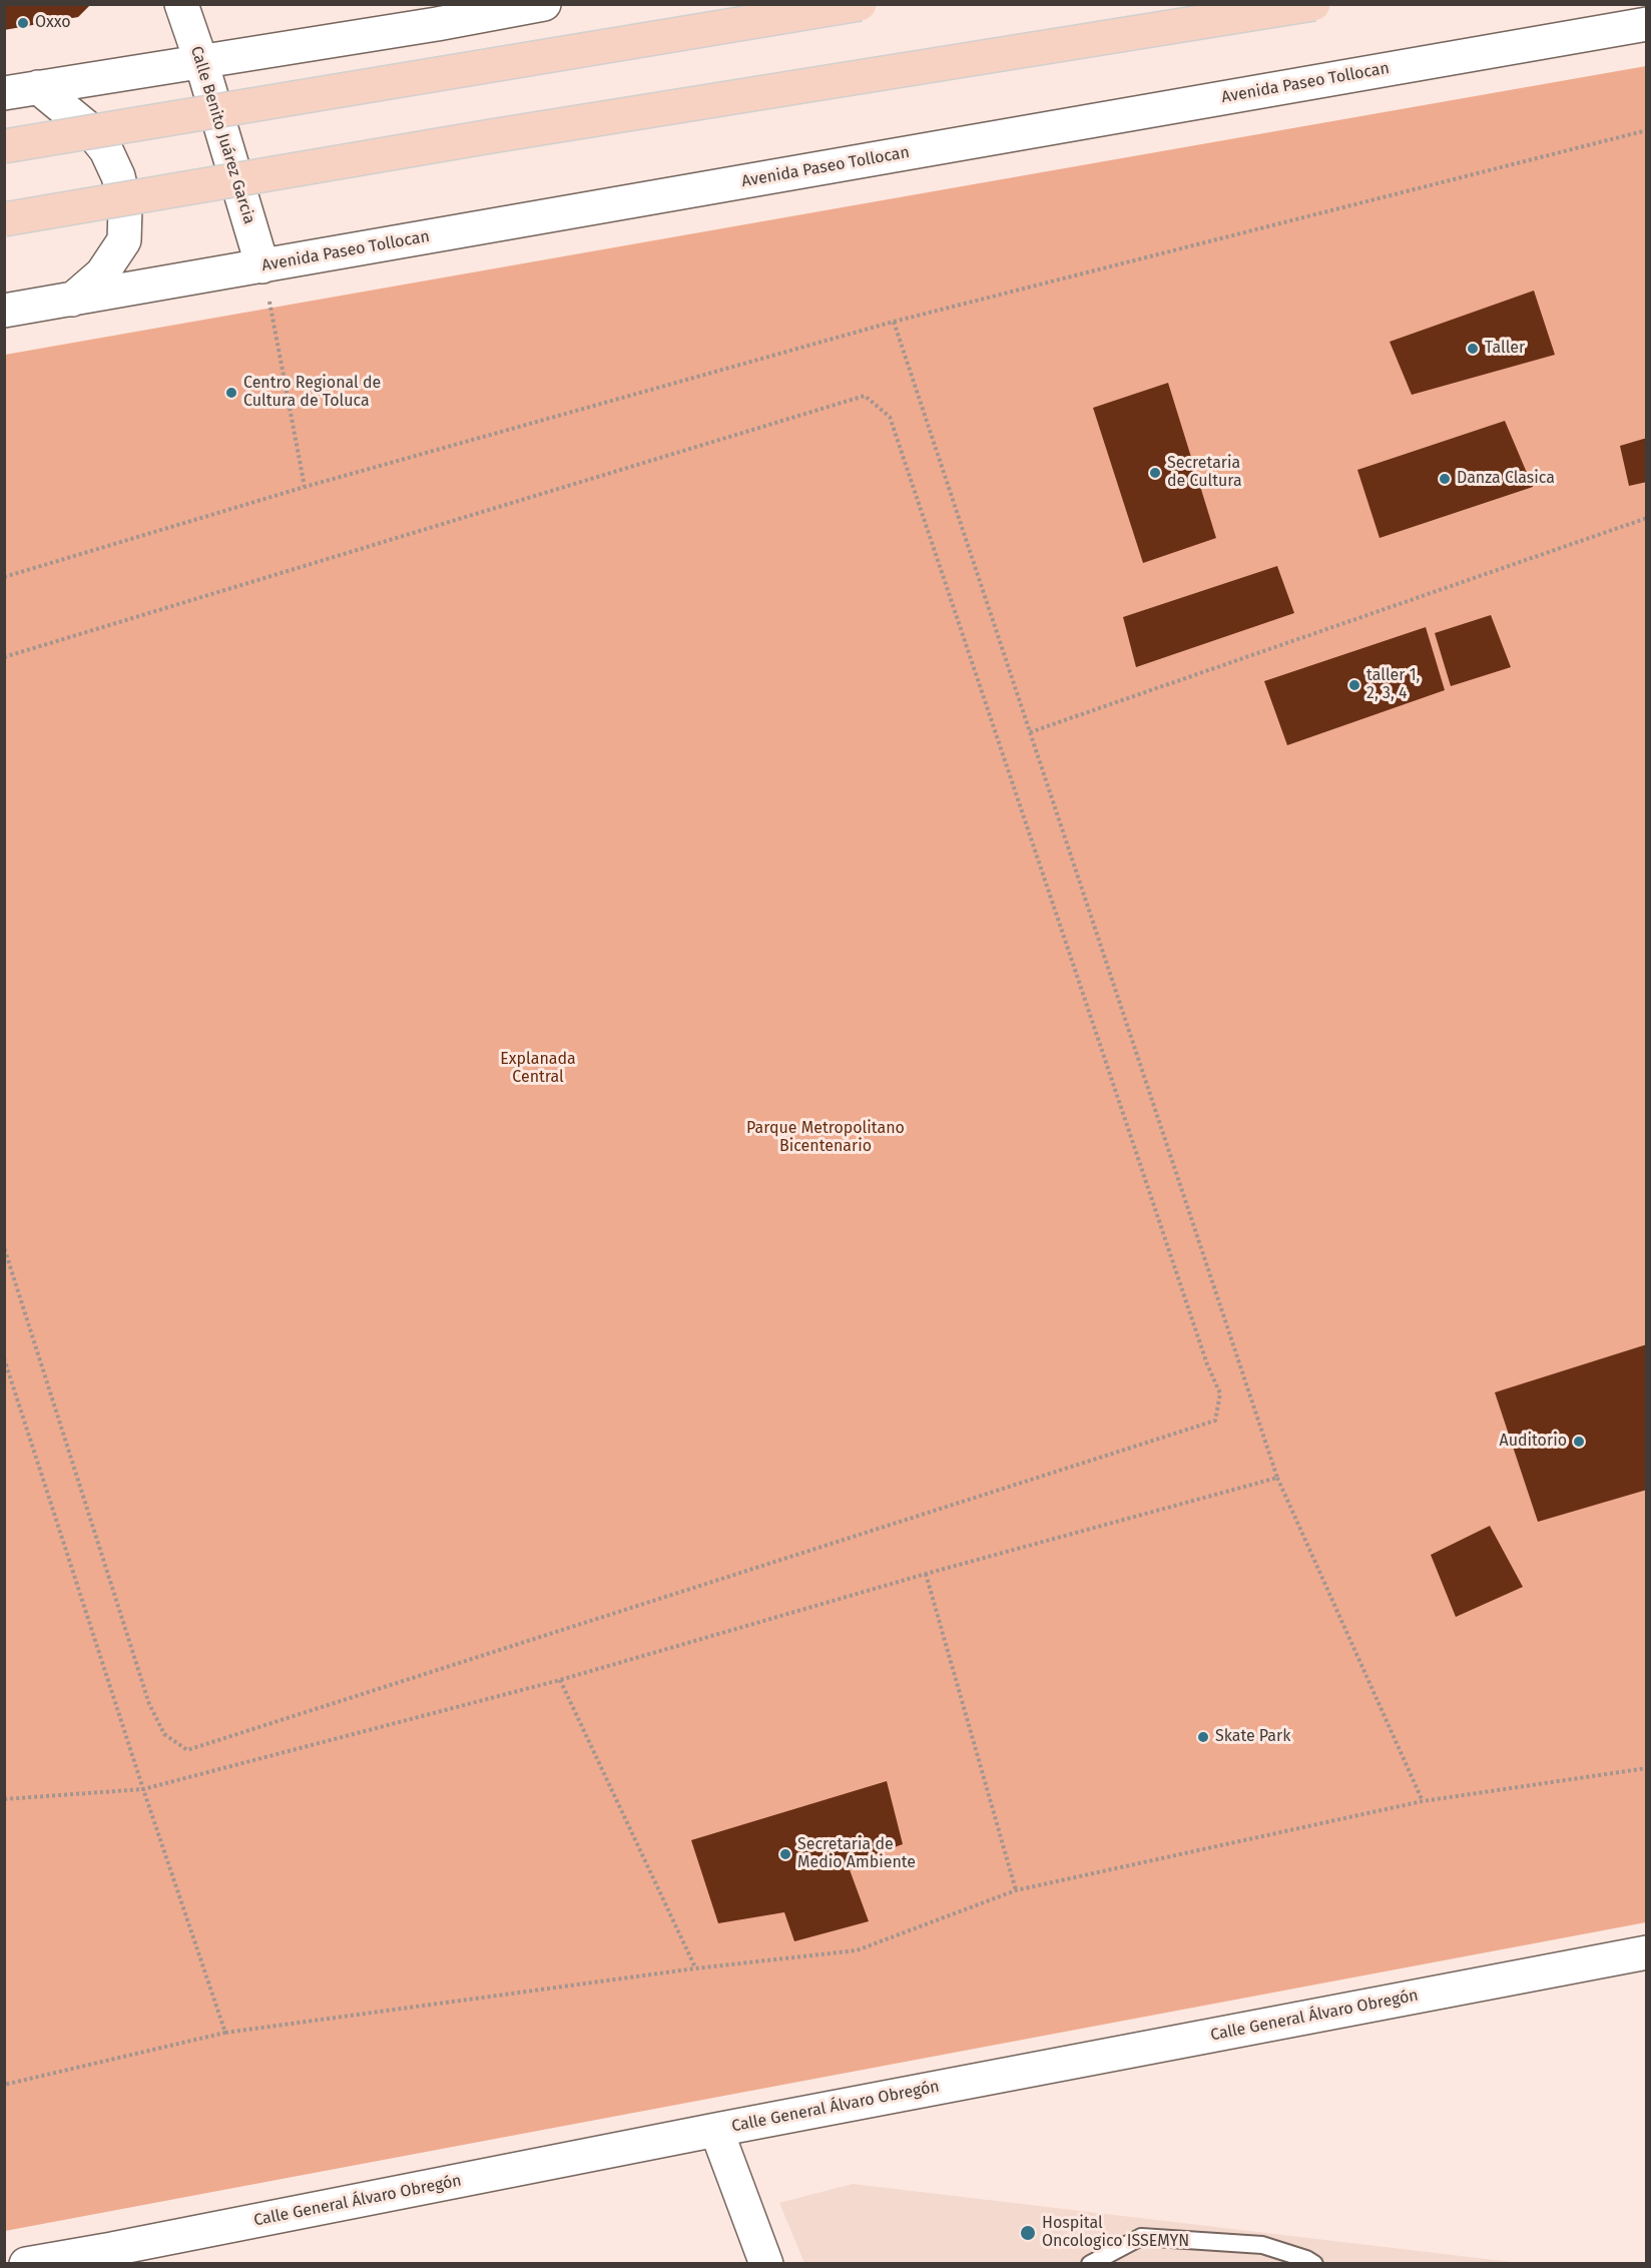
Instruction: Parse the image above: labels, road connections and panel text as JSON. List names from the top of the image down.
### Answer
{
  "streets": {
    "main road": ["Avenida Paseo Tollocan", "Calle Benito Juárez Garcia", "Calle General Álvaro Obregón"]
  },
  "crossings": [
    ["Avenida Paseo Tollocan", "Calle Benito Juárez Garcia"]
  ],
  "parks": ["Explanada Central", "Parque Metropolitano Bicentenario"],
  "places": [
    "Oxxo",
    "Taller",
    "Centro Regional de Cultura de Toluca",
    "Secretaria de Cultura",
    "Danza Clasica",
    "taller 1, 2, 3, 4",
    "Auditorio",
    "Skate Park",
    "Secretaria de Medio Ambiente",
    "Hospital Oncologico ISSEMYN"
  ]
}
